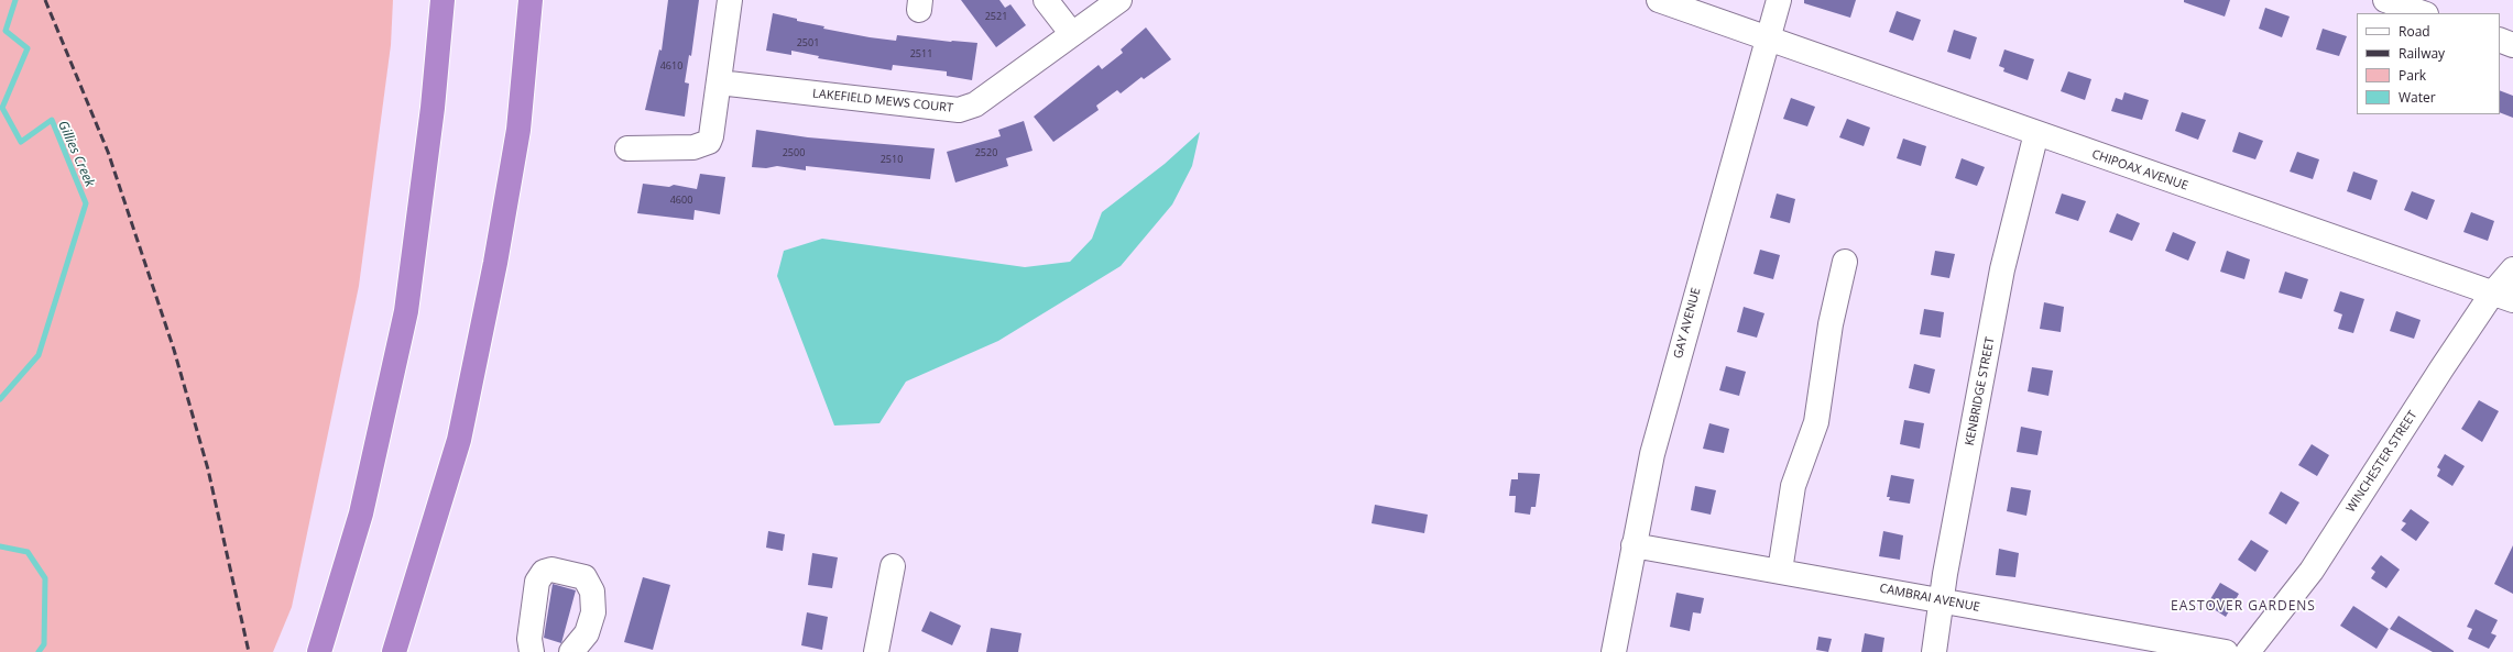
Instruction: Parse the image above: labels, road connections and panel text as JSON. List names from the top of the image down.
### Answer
{
  "streets": {
    "street": [
      "LAKEFIELD MEWS COURT",
      "CHIPOAX AVENUE",
      "GAY AVENUE",
      "KENBRIDGE STREET",
      "WINCHESTER STREET",
      "CAMBRAI AVENUE"
    ]
  },
  "crossings": [
    ["CHIPOAX AVENUE", "GAY AVENUE"],
    ["CHIPOAX AVENUE", "KENBRIDGE STREET"],
    ["CHIPOAX AVENUE", "WINCHESTER STREET"],
    ["GAY AVENUE", "CAMBRAI AVENUE"],
    ["KENBRIDGE STREET", "CAMBRAI AVENUE"]
  ],
  "districts": ["EASTOVER GARDENS"],
  "water": ["Gillies Creek"],
  "house_numbers": [
    "2521",
    "2501",
    "2511",
    "4610",
    "2500",
    "2520",
    "2510",
    "4600"
  ],
  "legend": [
    "Road",
    "Railway",
    "Park",
    "Water"
  ]
}
